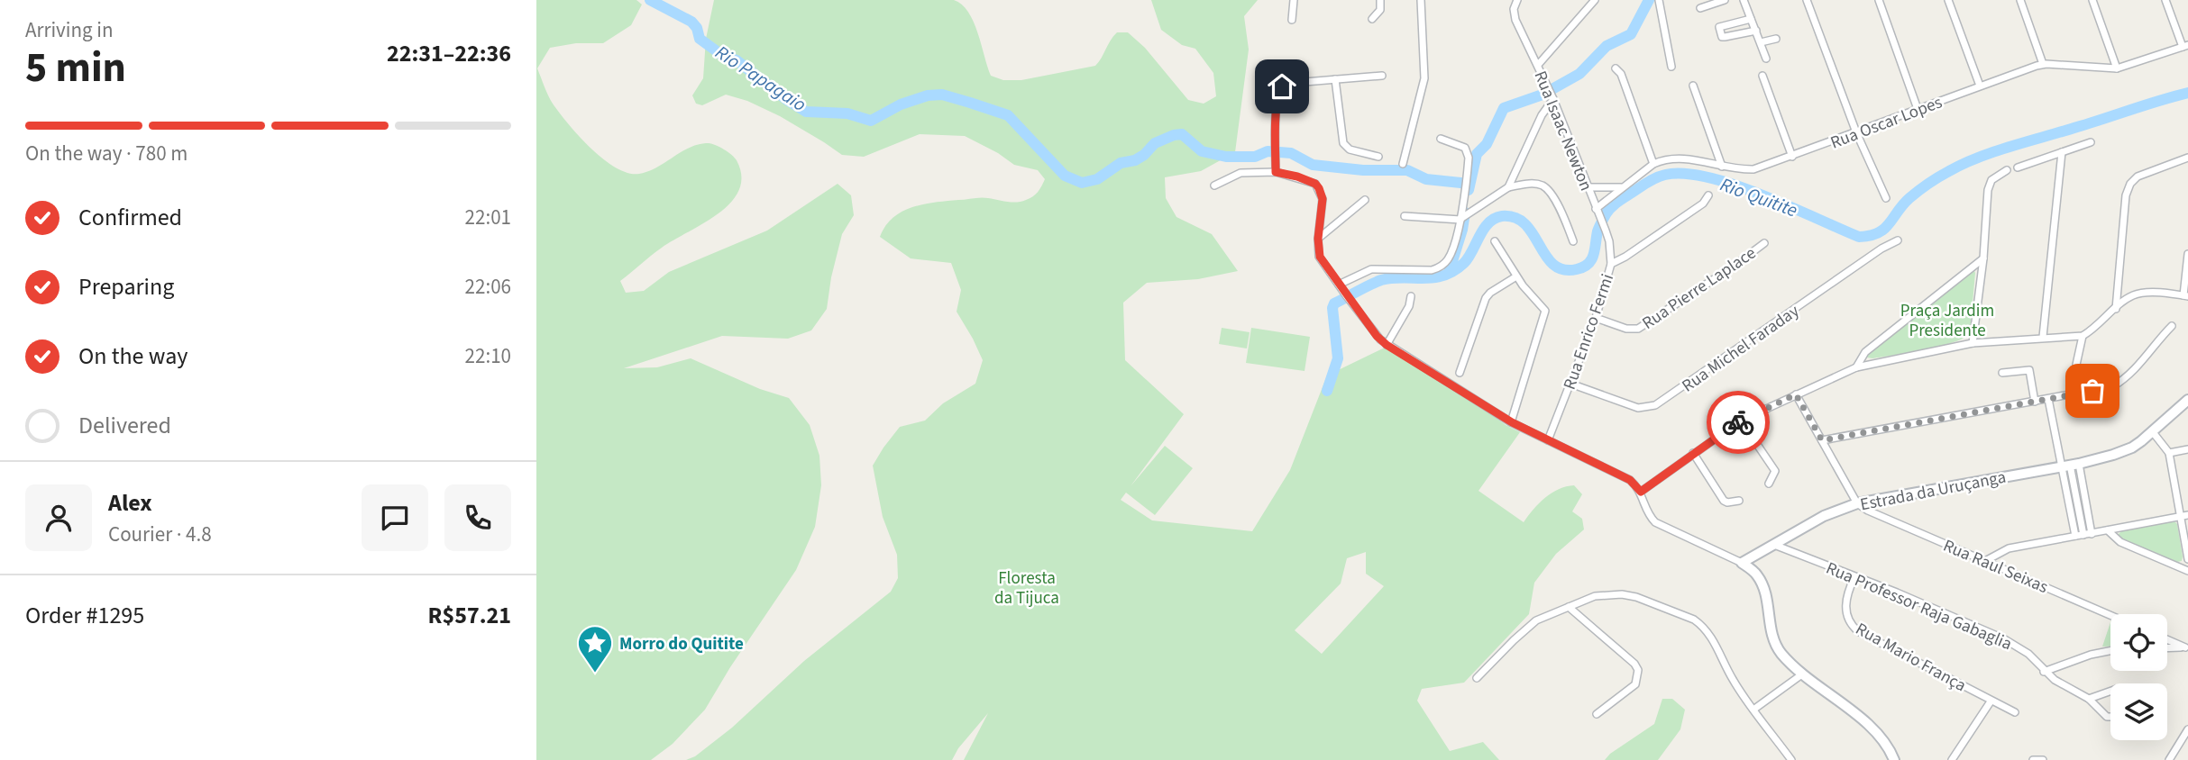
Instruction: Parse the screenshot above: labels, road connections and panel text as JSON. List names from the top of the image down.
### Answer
{
  "streets": {
    "street": [
      "Rua Oscar Lopes",
      "Rua Isaac Newton",
      "Rua Pierre Laplace",
      "Rua Enrico Fermi",
      "Rua Michel Faraday",
      "Estrada da Uruçanga",
      "Rua Raul Seixas",
      "Rua Professor Raja Gabaglia",
      "Rua Mario França"
    ]
  },
  "crossings": [
    ["Rua Oscar Lopes", "Rua Isaac Newton"],
    ["Rua Isaac Newton", "Rua Enrico Fermi"],
    ["Rua Pierre Laplace", "Rua Enrico Fermi"],
    ["Rua Enrico Fermi", "Rua Michel Faraday"],
    ["Estrada da Uruçanga", "Rua Raul Seixas"],
    ["Estrada da Uruçanga", "Rua Professor Raja Gabaglia"],
    ["Rua Professor Raja Gabaglia", "Rua Mario França"]
  ],
  "water": ["Rio Papagaio", "Rio Quitite"],
  "parks": ["Praça Jardim Presidente", "Floresta da Tijuca"],
  "places": {
    "place": ["Morro do Quitite"]
  },
  "page": {
    "heading": ["5 min", "Arriving in", "22:31–22:36"],
    "panel": [
      "Alex",
      "Courier · 4.8",
      "Order #1295",
      "R$57.21"
    ],
    "bar": "On the way · 780 m",
    "list": [
      ["Confirmed", "22:01"],
      ["Preparing", "22:06"],
      ["On the way", "22:10"],
      "Delivered"
    ]
  }
}
